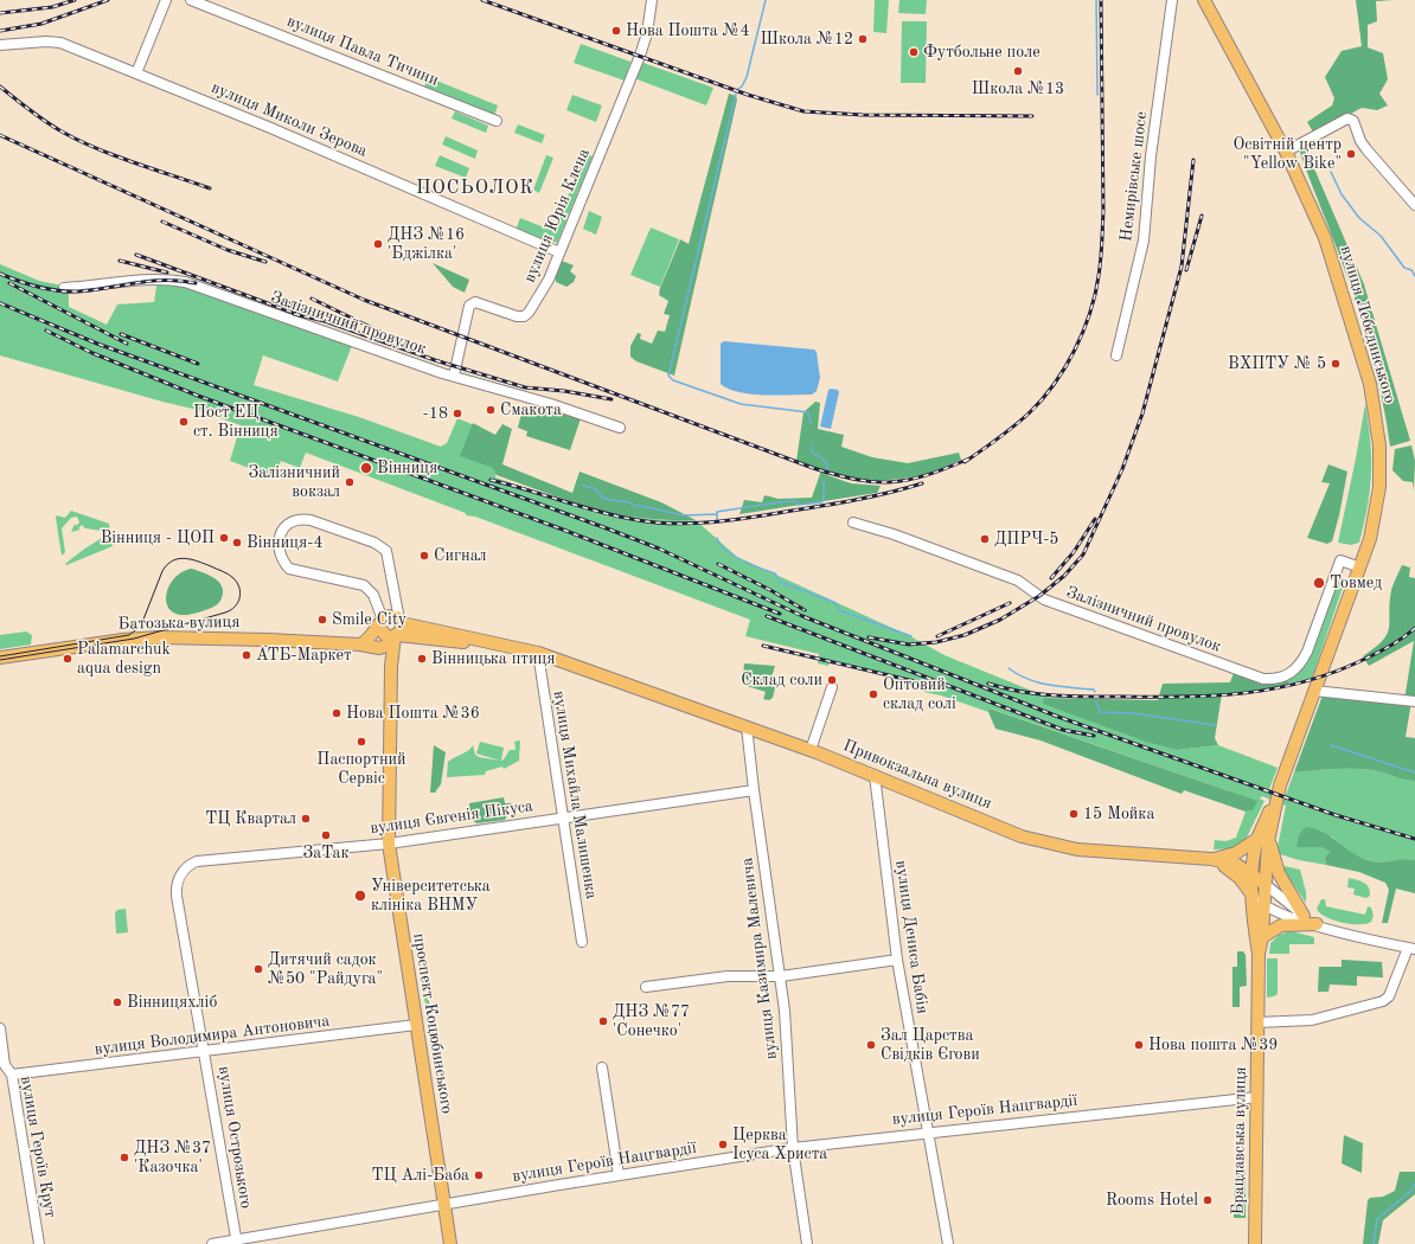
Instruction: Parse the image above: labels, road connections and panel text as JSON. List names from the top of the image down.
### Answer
{
  "streets": {
    "main road": [
      "вулиця Лебединського",
      "Батозька вулиця",
      "Привокзальна вулиця",
      "проспект Коцюбинського",
      "Брацлавська вулиця"
    ],
    "street": [
      "вулиця Павла Тичини",
      "вулиця Миколи Зерова",
      "Немирівське шосе",
      "вулиця Юрія Клена",
      "Залізничний провулок",
      "вулиця Михайла Малишенка",
      "вулиця Євгенія Пікуса",
      "вулиця Дениса Бабія",
      "вулиця Казимира Малевича",
      "вулиця Володимира Антоновича",
      "вулиця Героїв Нацгвардії",
      "вулиця Острозького",
      "вулиця Героїв Крут"
    ]
  },
  "crossings": [
    ["вулиця Миколи Зерова", "вулиця Юрія Клена"],
    ["вулиця Юрія Клена", "Залізничний провулок"],
    ["Залізничний провулок", "вулиця Лебединського"],
    ["вулиця Лебединського", "Брацлавська вулиця"],
    ["Привокзальна вулиця", "вулиця Михайла Малишенка"],
    ["Привокзальна вулиця", "вулиця Дениса Бабія"],
    ["Привокзальна вулиця", "вулиця Казимира Малевича"],
    ["Привокзальна вулиця", "Брацлавська вулиця"],
    ["вулиця Михайла Малишенка", "вулиця Євгенія Пікуса"],
    ["вулиця Євгенія Пікуса", "вулиця Казимира Малевича"],
    ["вулиця Євгенія Пікуса", "проспект Коцюбинського"],
    ["вулиця Євгенія Пікуса", "вулиця Острозького"],
    ["вулиця Дениса Бабія", "вулиця Героїв Нацгвардії"],
    ["вулиця Казимира Малевича", "вулиця Героїв Нацгвардії"],
    ["проспект Коцюбинського", "вулиця Володимира Антоновича"],
    ["проспект Коцюбинського", "вулиця Героїв Нацгвардії"],
    ["вулиця Володимира Антоновича", "вулиця Острозького"],
    ["вулиця Володимира Антоновича", "вулиця Героїв Крут"],
    ["вулиця Героїв Нацгвардії", "вулиця Острозького"],
    ["вулиця Героїв Нацгвардії", "Брацлавська вулиця"]
  ],
  "districts": ["ПОСЬОЛОК"],
  "places": [
    "Нова Пошта №4",
    "Школа №12",
    "Футбольне поле",
    "Школа №13",
    "Освітній центр \"Yellow Bike\"",
    "ДНЗ №16 'Бджілка'",
    "ВХПТУ № 5",
    "Смакота",
    "-18",
    "Пост ЕЦ ст. Вінниця",
    "Вінниця",
    "Залізничний вокзал",
    "Вінниця - ЦОП",
    "ДПРЧ-5",
    "Вінниця-4",
    "Сигнал",
    "Товмед",
    "Smile City",
    "АТБ-Маркет",
    "Palamarchuk aqua design",
    "Вінницька птиця",
    "Склад соли",
    "Оптовий склад солі",
    "Нова Пошта №36",
    "Паспортний Сервіс",
    "15 Мойка",
    "ТЦ Квартал",
    "ЗаТак",
    "Університетська клініка ВНМУ",
    "Дитячий садок №50 \"Райдуга\"",
    "Вінницяхліб",
    "ДНЗ №77 'Сонечко'",
    "Зал Царства Свідків Єгови",
    "Нова пошта №39",
    "Церква Ісуса Христа",
    "ДНЗ №37 'Казочка'",
    "ТЦ Алі-Баба",
    "Rooms Hotel"
  ]
}
